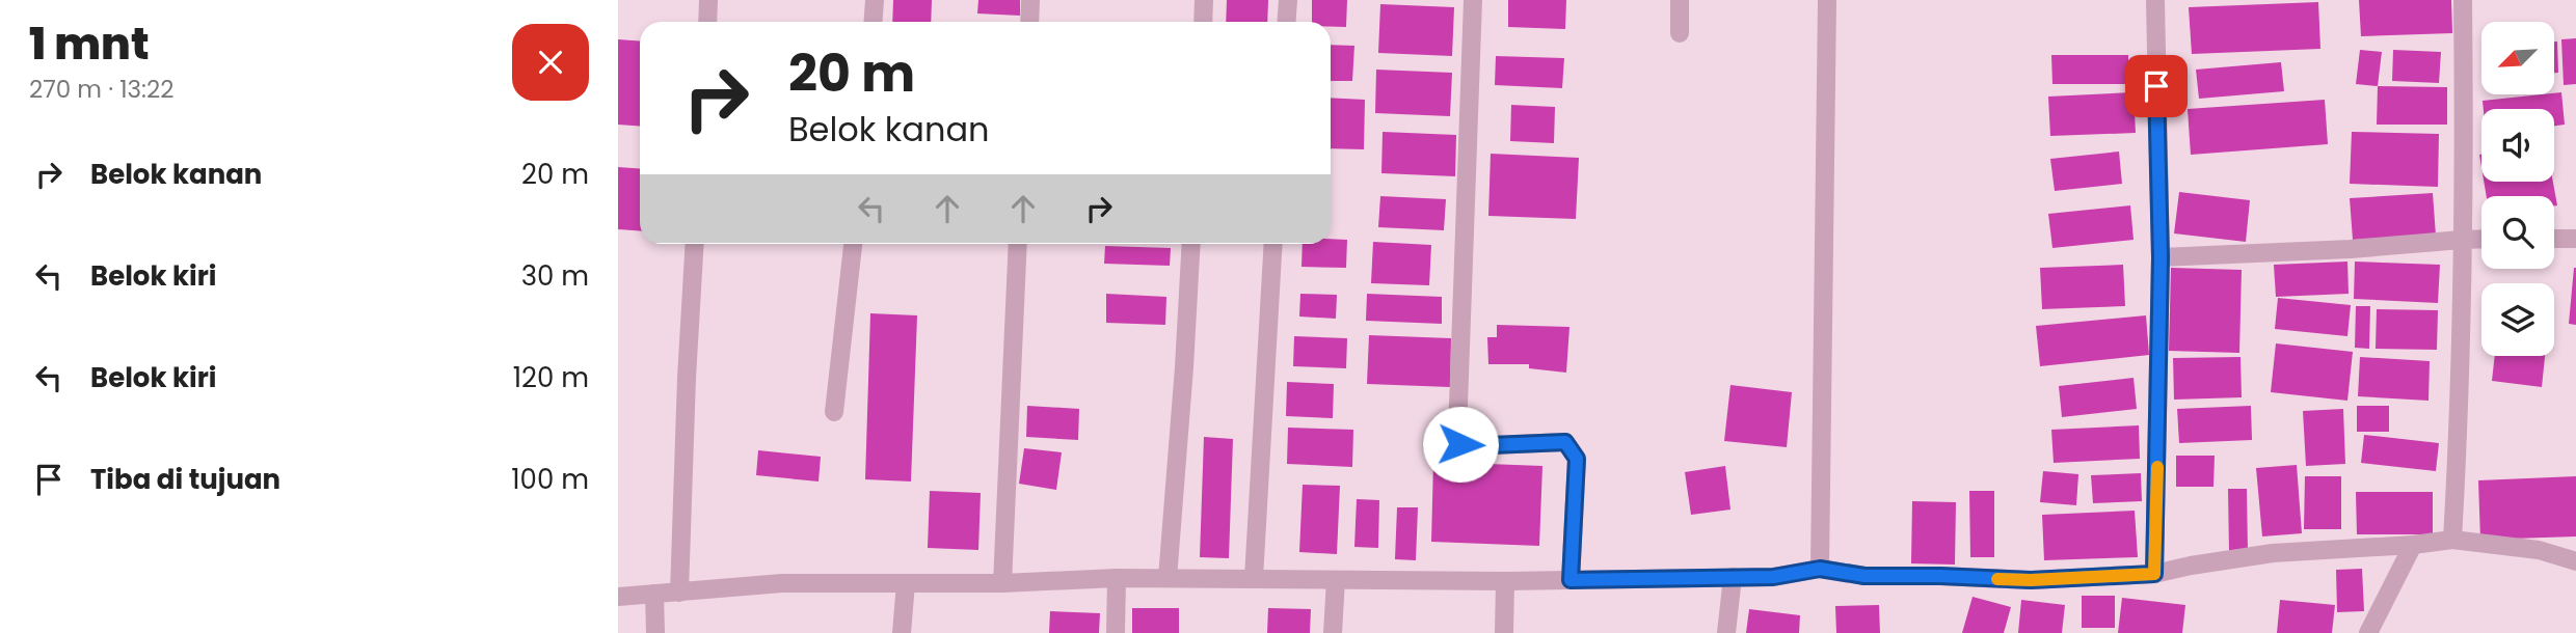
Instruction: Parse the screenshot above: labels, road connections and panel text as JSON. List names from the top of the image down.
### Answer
{
  "north": "bottom left",
  "page": {
    "heading": ["1 mnt", "270 m · 13:22"],
    "turn": ["20 m", "Belok kanan"],
    "list": [
      {
        "name": "Belok kanan",
        "value": "20 m"
      },
      {
        "name": "Belok kiri",
        "value": "30 m"
      },
      {
        "name": "Belok kiri",
        "value": "120 m"
      },
      {
        "name": "Tiba di tujuan",
        "value": "100 m"
      }
    ]
  }
}
